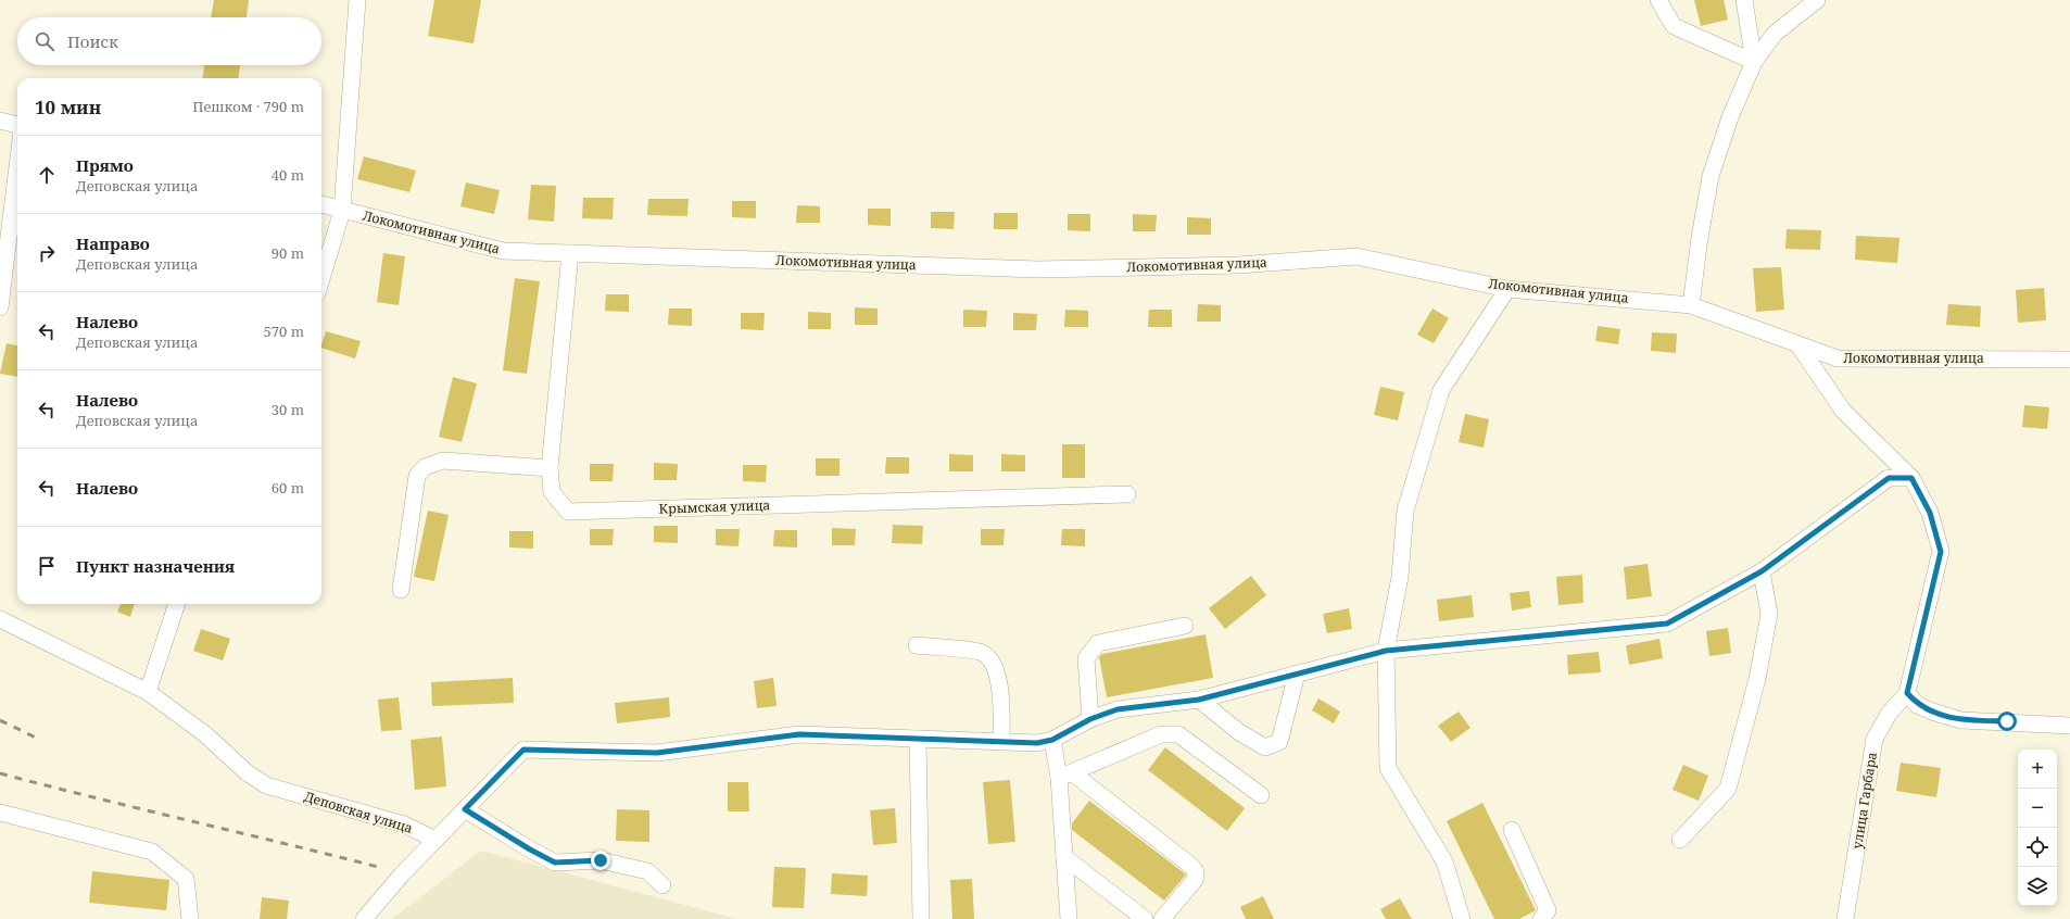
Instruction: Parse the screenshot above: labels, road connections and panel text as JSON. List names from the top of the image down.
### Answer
{
  "streets": {
    "street": [
      "Локомотивная улица",
      "Крымская улица",
      "улица Гарбара",
      "Деповская улица"
    ]
  },
  "crossings": [
    ["Локомотивная улица", "Крымская улица"]
  ],
  "page": {
    "search": "Поиск",
    "heading": ["10 мин", "Пешком · 790 m"],
    "list": [
      ["Прямо", "Деповская улица", "40 m"],
      ["Направо", "Деповская улица", "90 m"],
      ["Налево", "Деповская улица", "570 m"],
      ["Налево", "Деповская улица", "30 m"],
      ["Налево", "60 m"],
      "Пункт назначения"
    ],
    "map_buttons": ["+", "−"]
  }
}
